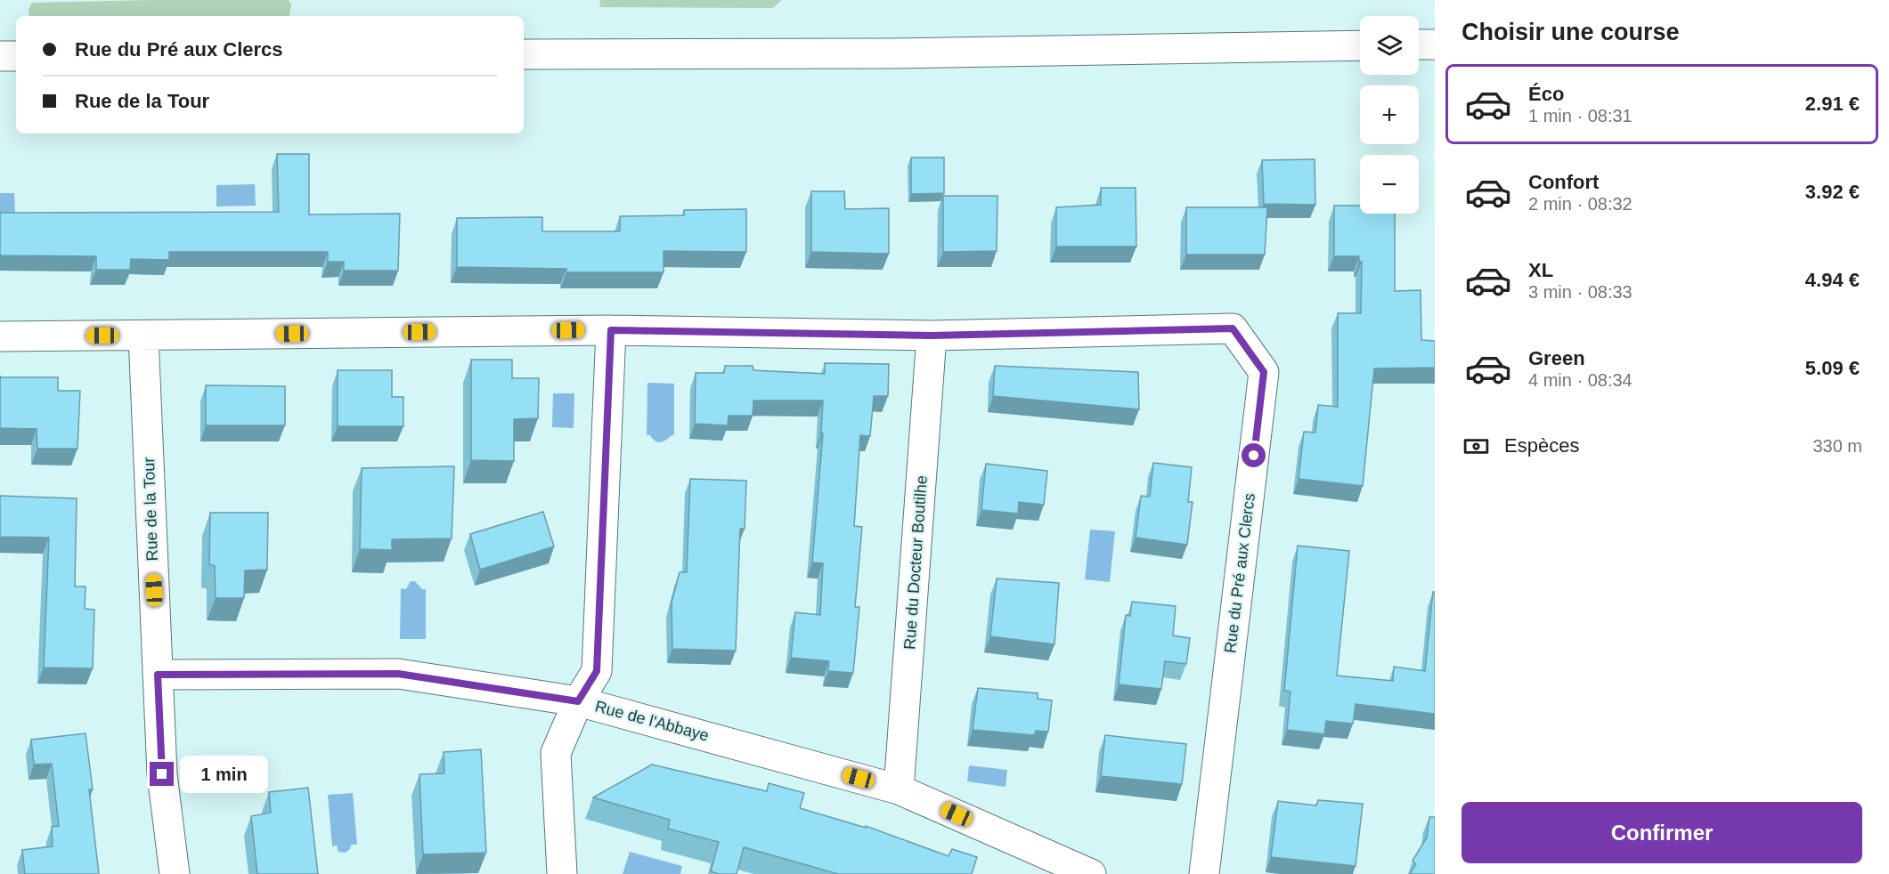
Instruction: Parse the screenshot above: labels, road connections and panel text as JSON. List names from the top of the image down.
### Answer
{
  "streets": {
    "street": [
      "Rue de la Tour",
      "Rue du Docteur Boutilhe",
      "Rue du Pré aux Clercs",
      "Rue de l'Abbaye"
    ]
  },
  "crossings": [
    ["Rue de la Tour", "Rue du Pré aux Clercs"],
    ["Rue de la Tour", "Rue de l'Abbaye"],
    ["Rue du Docteur Boutilhe", "Rue du Pré aux Clercs"],
    ["Rue du Docteur Boutilhe", "Rue de l'Abbaye"]
  ],
  "page": {
    "heading": "Choisir une course",
    "map_buttons": ["+", "−"],
    "banner": ["Rue du Pré aux Clercs", "Rue de la Tour"],
    "list": [
      {
        "name": "Éco",
        "note": "1 min · 08:31",
        "value": "2.91 €"
      },
      {
        "name": "Confort",
        "note": "2 min · 08:32",
        "value": "3.92 €"
      },
      {
        "name": "XL",
        "note": "3 min · 08:33",
        "value": "4.94 €"
      },
      {
        "name": "Green",
        "note": "4 min · 08:34",
        "value": "5.09 €"
      }
    ],
    "pay": ["Espèces", "330 m"],
    "bubble": "1 min",
    "buttons": "Confirmer"
  }
}
